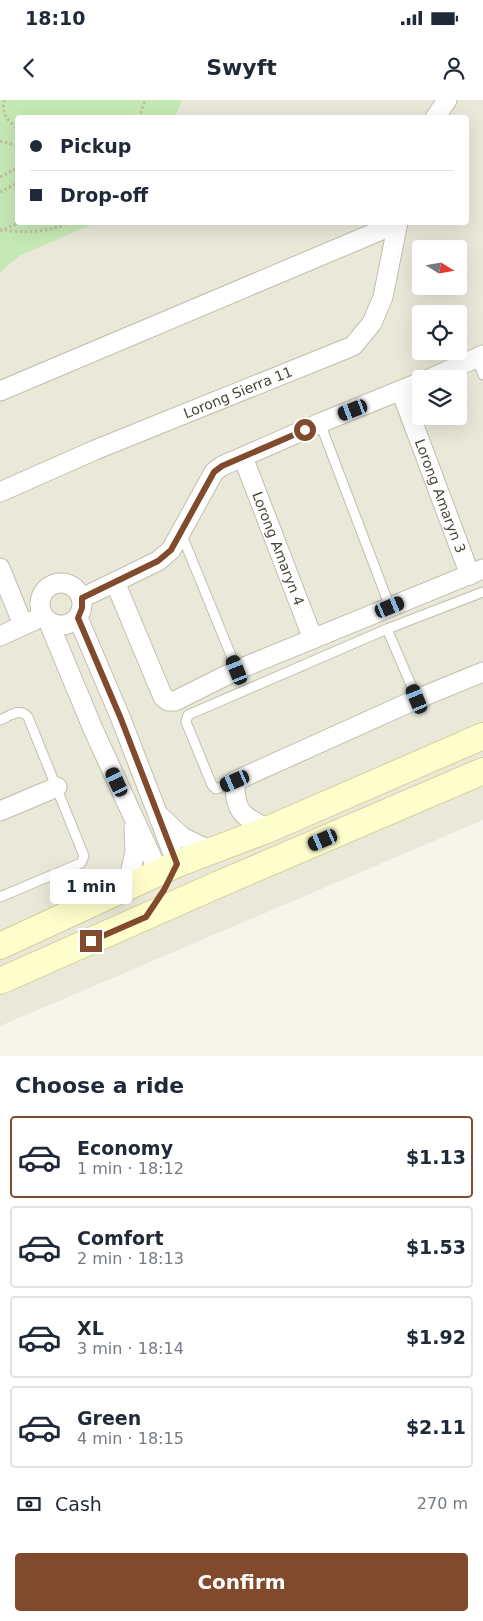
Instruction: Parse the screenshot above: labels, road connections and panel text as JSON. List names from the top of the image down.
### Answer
{
  "streets": {
    "street": ["Lorong Sierra 11", "Lorong Amaryn 3", "Lorong Amaryn 4"]
  },
  "north": "right",
  "page": {
    "status": "18:10",
    "header": "Swyft",
    "banner": ["Pickup", "Drop-off"],
    "bubble": "1 min",
    "heading": "Choose a ride",
    "list": [
      {
        "name": "Economy",
        "note": "1 min · 18:12",
        "value": "$1.13"
      },
      {
        "name": "Comfort",
        "note": "2 min · 18:13",
        "value": "$1.53"
      },
      {
        "name": "XL",
        "note": "3 min · 18:14",
        "value": "$1.92"
      },
      {
        "name": "Green",
        "note": "4 min · 18:15",
        "value": "$2.11"
      }
    ],
    "pay": ["Cash", "270 m"],
    "buttons": "Confirm"
  }
}
